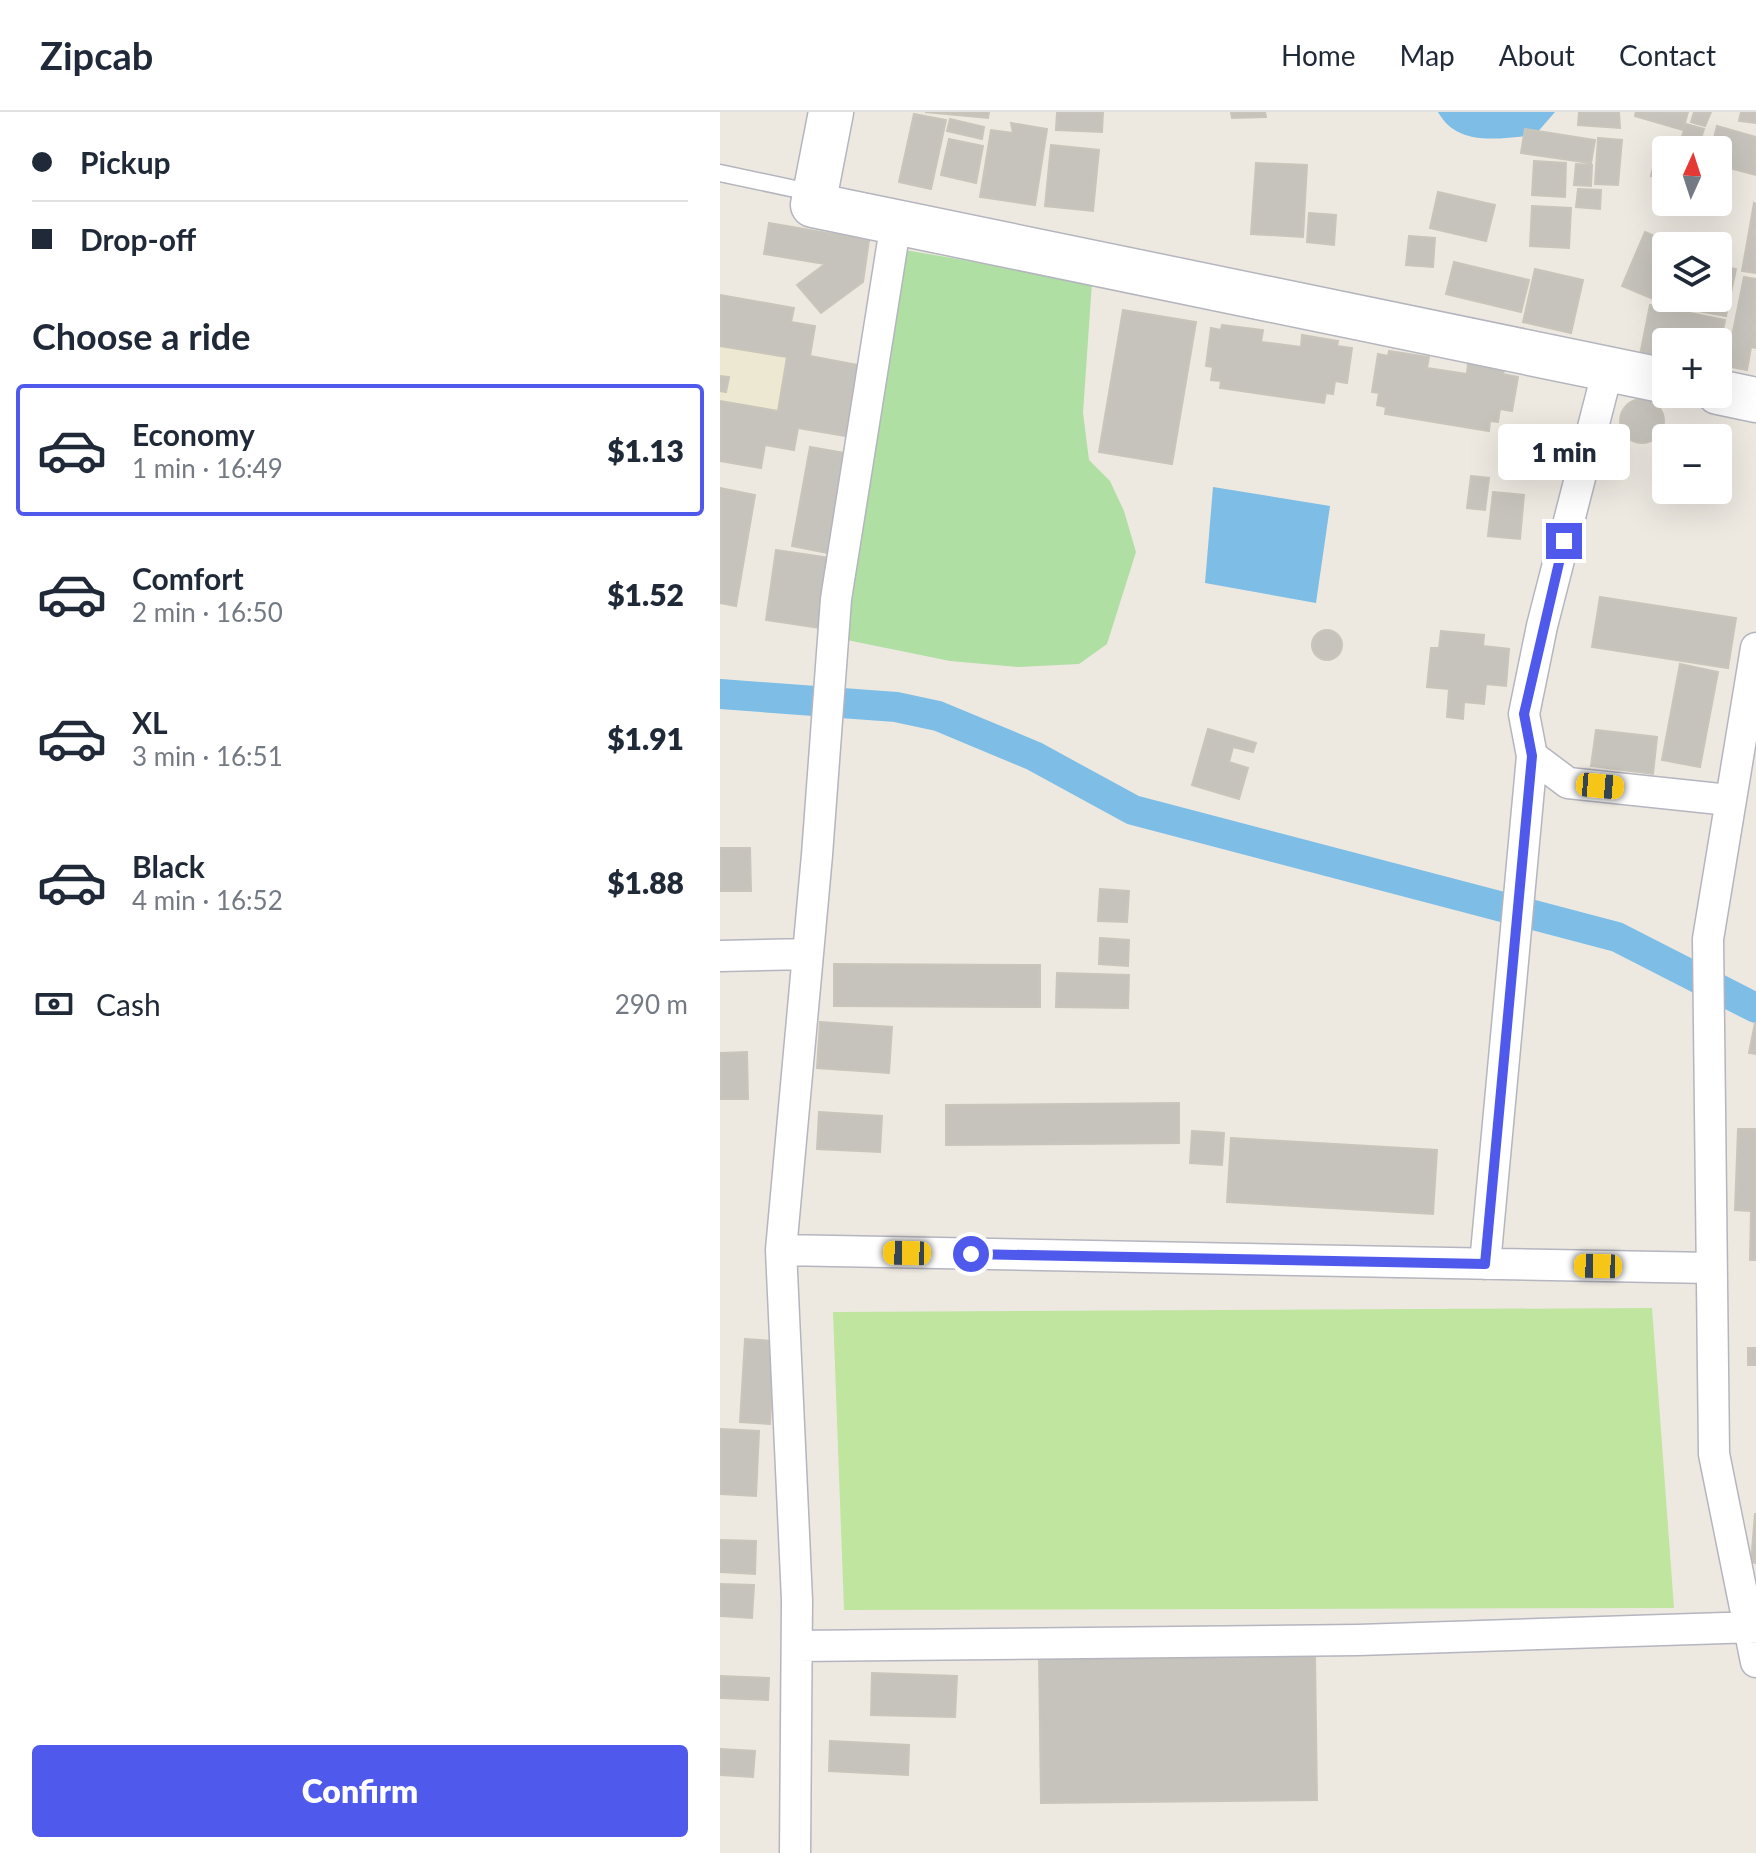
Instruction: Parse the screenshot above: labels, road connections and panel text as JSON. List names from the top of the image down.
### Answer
{
  "north": "top",
  "page": {
    "header": "Zipcab",
    "nav": [
      "Home",
      "Map",
      "About",
      "Contact"
    ],
    "banner": ["Pickup", "Drop-off"],
    "map_buttons": ["+", "−"],
    "heading": "Choose a ride",
    "list": [
      {
        "name": "Economy",
        "note": "1 min · 16:49",
        "value": "$1.13"
      },
      {
        "name": "Comfort",
        "note": "2 min · 16:50",
        "value": "$1.52"
      },
      {
        "name": "XL",
        "note": "3 min · 16:51",
        "value": "$1.91"
      },
      {
        "name": "Black",
        "note": "4 min · 16:52",
        "value": "$1.88"
      }
    ],
    "bubble": "1 min",
    "pay": ["Cash", "290 m"],
    "buttons": "Confirm"
  }
}
